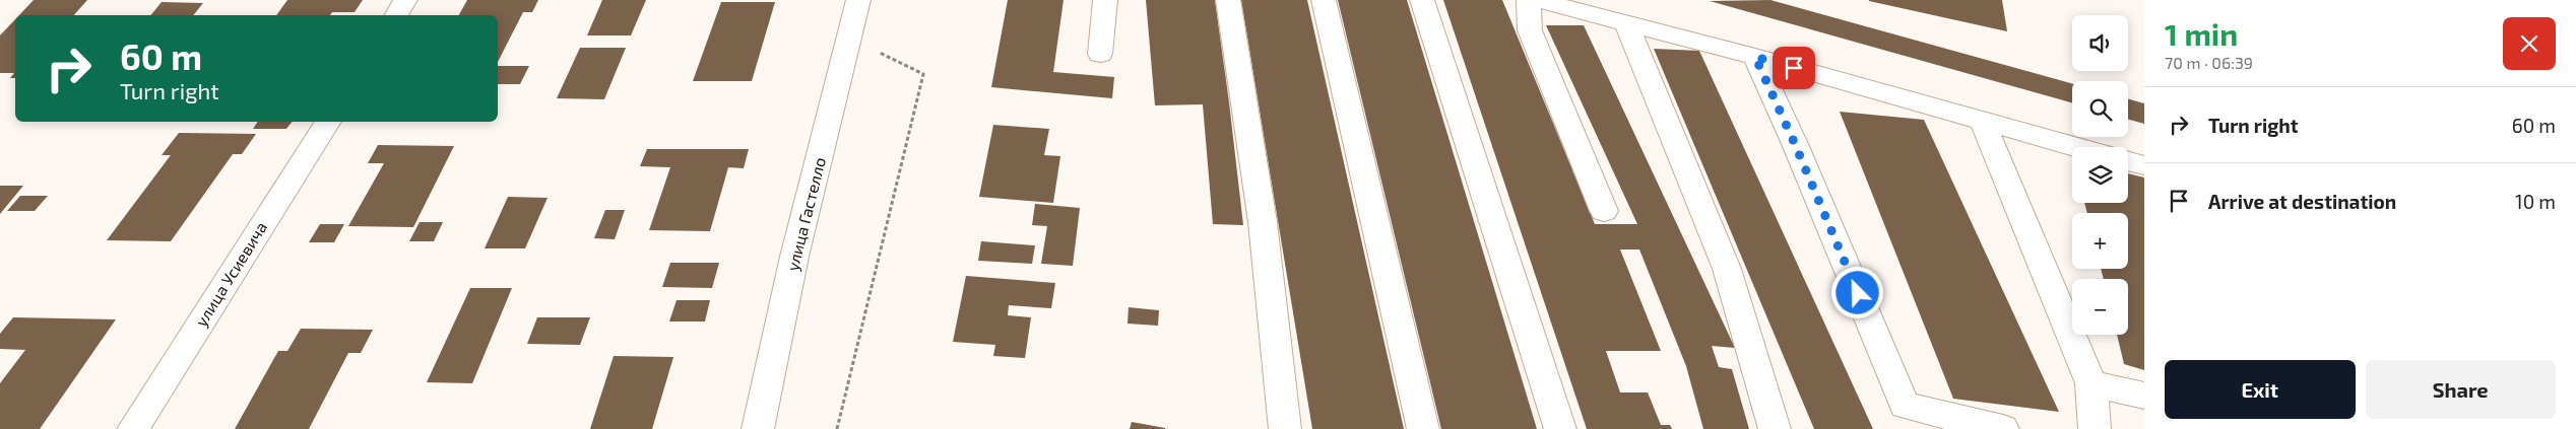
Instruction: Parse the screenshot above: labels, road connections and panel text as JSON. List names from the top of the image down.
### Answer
{
  "streets": {
    "street": ["улица Гастелло", "улица Усиевича"]
  },
  "page": {
    "heading": ["1 min", "70 m · 06:39"],
    "map_buttons": ["+", "−"],
    "turn": ["60 m", "Turn right"],
    "list": [
      {
        "name": "Turn right",
        "value": "60 m"
      },
      {
        "name": "Arrive at destination",
        "value": "10 m"
      }
    ],
    "buttons": ["Exit", "Share"]
  }
}
